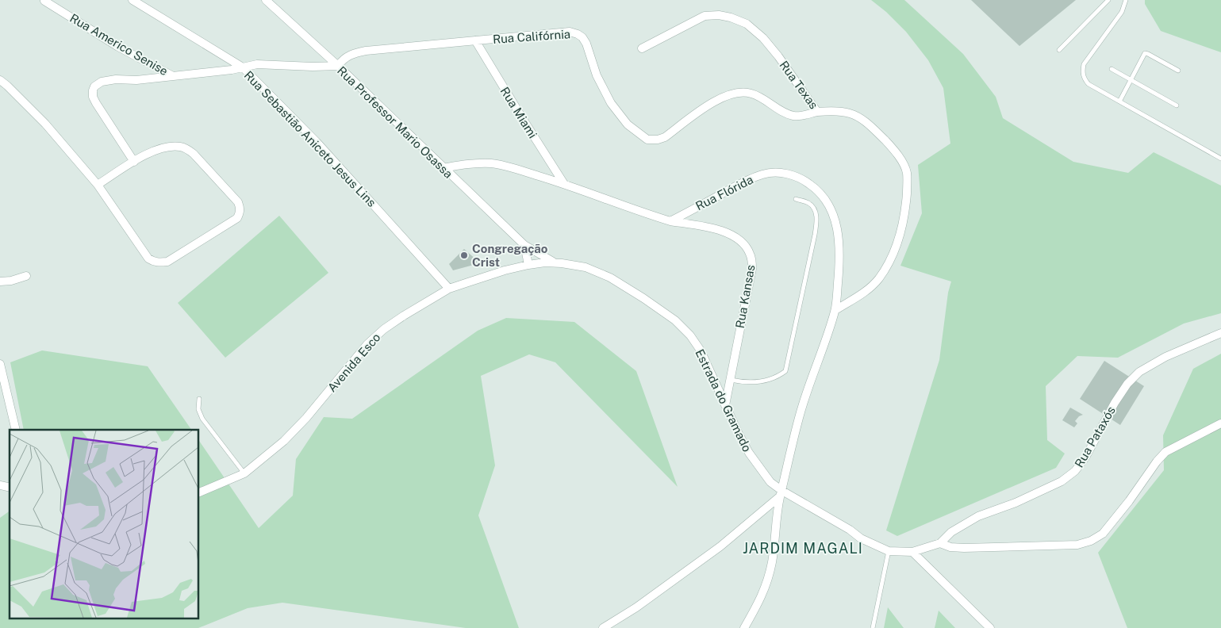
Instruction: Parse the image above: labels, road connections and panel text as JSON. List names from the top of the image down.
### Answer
{
  "streets": {
    "street": [
      "Rua Califórnia",
      "Rua Americo Senise",
      "Rua Texas",
      "Rua Miami",
      "Rua Professor Mario Osassa",
      "Rua Sebastião Aniceto Jesus Lins",
      "Rua Flórida",
      "Rua Kansas",
      "Avenida Esco",
      "Estrada do Gramado",
      "Rua Pataxós"
    ]
  },
  "crossings": [
    ["Rua Califórnia", "Rua Texas"],
    ["Rua Califórnia", "Rua Miami"],
    ["Rua Califórnia", "Rua Professor Mario Osassa"],
    ["Rua Texas", "Rua Flórida"],
    ["Rua Professor Mario Osassa", "Avenida Esco"],
    ["Rua Professor Mario Osassa", "Estrada do Gramado"],
    ["Rua Sebastião Aniceto Jesus Lins", "Avenida Esco"],
    ["Rua Flórida", "Rua Kansas"],
    ["Rua Flórida", "Estrada do Gramado"],
    ["Rua Kansas", "Estrada do Gramado"],
    ["Avenida Esco", "Estrada do Gramado"]
  ],
  "districts": ["JARDIM MAGALI"],
  "places": ["Congregação Crist"]
}
